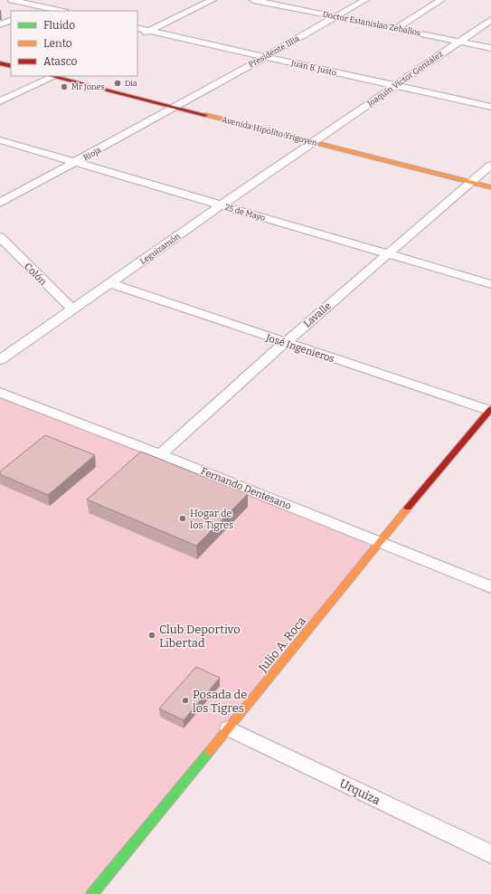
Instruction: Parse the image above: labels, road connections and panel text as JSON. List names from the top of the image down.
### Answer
{
  "streets": {
    "street": [
      "Doctor Estanislao Zeballos",
      "Presidente Illia",
      "Juan B. Justo",
      "Joaquín Víctor González",
      "Avenida Hipólito Yrigoyen",
      "Rioja",
      "25 de Mayo",
      "Leguizamón",
      "Colón",
      "Lavalle",
      "José Ingenieros",
      "Fernando Dentesano",
      "Julio A. Roca",
      "Urquiza"
    ]
  },
  "crossings": [
    ["Doctor Estanislao Zeballos", "Presidente Illia"],
    ["Doctor Estanislao Zeballos", "Joaquín Víctor González"],
    ["Presidente Illia", "Juan B. Justo"],
    ["Presidente Illia", "Avenida Hipólito Yrigoyen"],
    ["Presidente Illia", "Rioja"],
    ["Juan B. Justo", "Joaquín Víctor González"],
    ["Joaquín Víctor González", "Avenida Hipólito Yrigoyen"],
    ["Joaquín Víctor González", "Leguizamón"],
    ["Avenida Hipólito Yrigoyen", "Rioja"],
    ["Avenida Hipólito Yrigoyen", "Leguizamón"],
    ["Avenida Hipólito Yrigoyen", "Lavalle"],
    ["Rioja", "25 de Mayo"],
    ["25 de Mayo", "Leguizamón"],
    ["25 de Mayo", "Lavalle"],
    ["Leguizamón", "Colón"],
    ["Leguizamón", "José Ingenieros"],
    ["Lavalle", "José Ingenieros"],
    ["Lavalle", "Fernando Dentesano"],
    ["José Ingenieros", "Julio A. Roca"],
    ["Fernando Dentesano", "Julio A. Roca"],
    ["Julio A. Roca", "Urquiza"]
  ],
  "places": [
    "Dia",
    "Mr Jones",
    "Hogar de los Tigres",
    "Club Deportivo Libertad",
    "Posada de los Tigres"
  ],
  "legend": ["Fluido", "Lento", "Atasco"]
}
